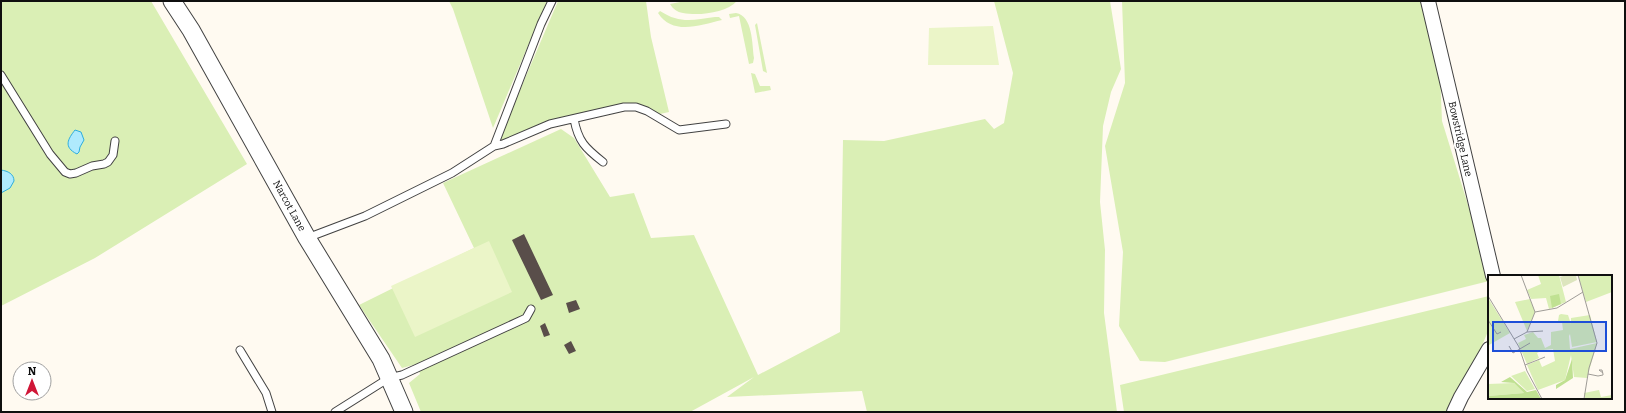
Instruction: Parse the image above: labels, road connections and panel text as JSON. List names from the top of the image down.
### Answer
{
  "streets": {
    "street": ["Bowstridge Lane", "Narcot Lane"]
  },
  "north": "top"
}
